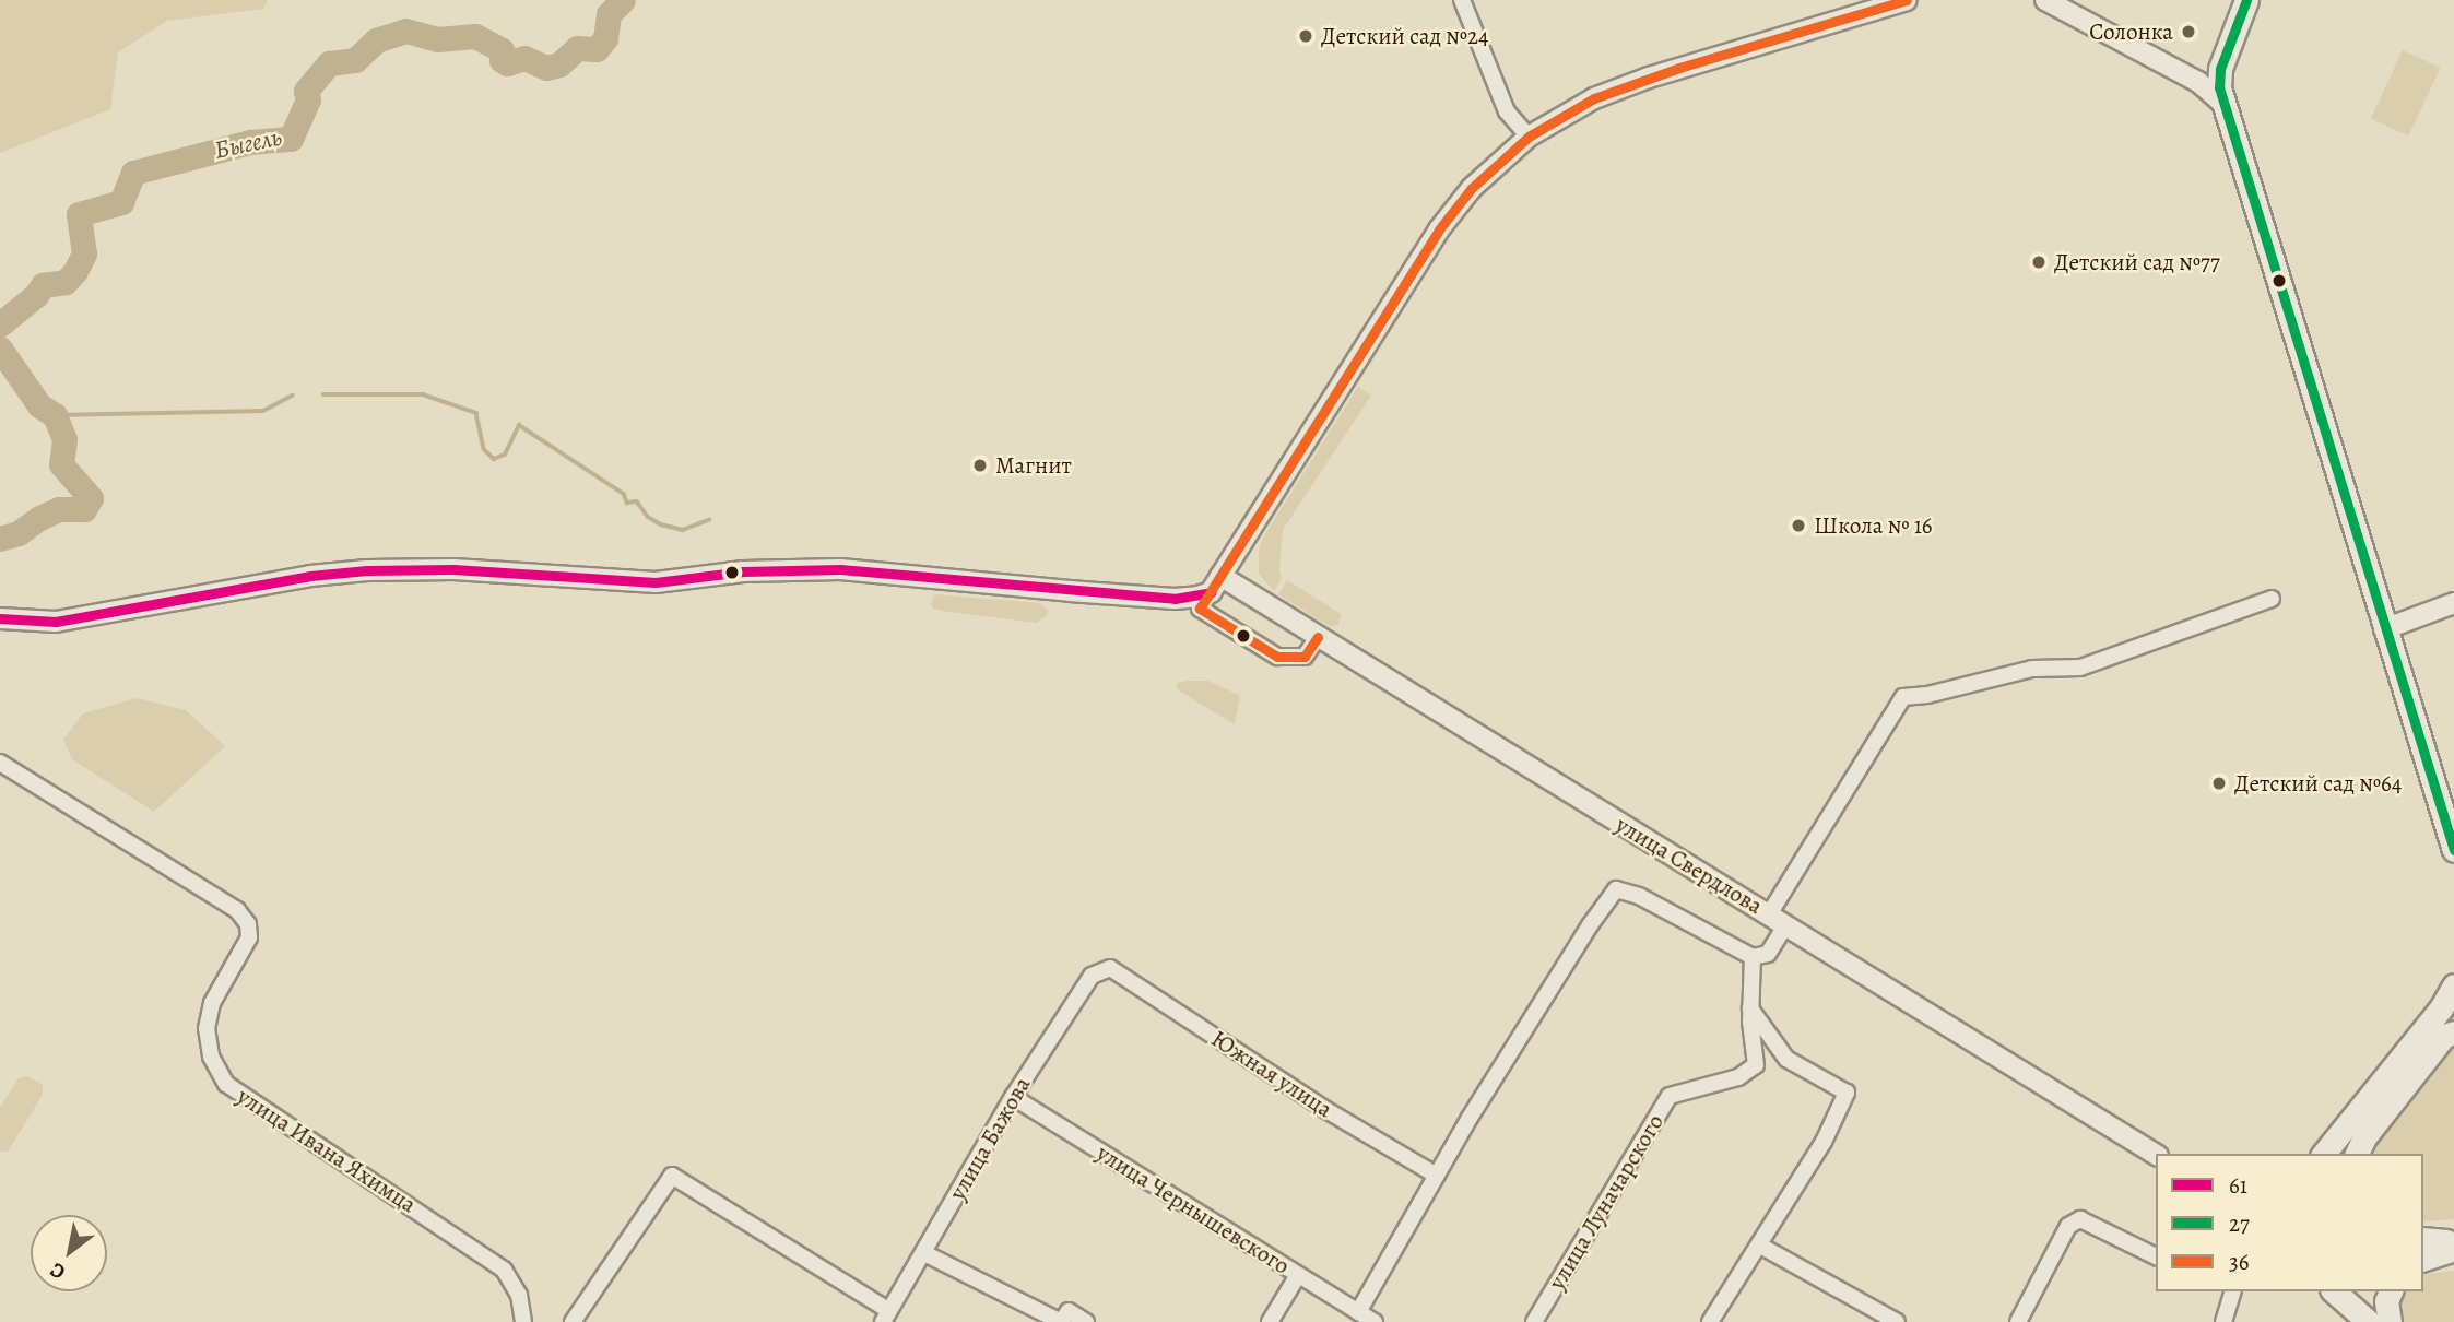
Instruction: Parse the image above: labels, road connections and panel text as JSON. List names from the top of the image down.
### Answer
{
  "streets": {
    "street": [
      "улица Свердлова",
      "Южная улица",
      "улица Бажова",
      "улица Ивана Яхимца",
      "улица Луначарского",
      "улица Чернышевского"
    ]
  },
  "crossings": [
    ["Южная улица", "улица Бажова"],
    ["улица Бажова", "улица Чернышевского"]
  ],
  "water": ["Быгель"],
  "places": [
    "Солонка",
    "Детский сад №24",
    "Детский сад №77",
    "Магнит",
    "Школа № 16",
    "Детский сад №64"
  ],
  "lines": ["transit line 27", "transit line 36", "transit line 61"],
  "legend": ["61", "27", "36"],
  "north": "bottom left"
}
